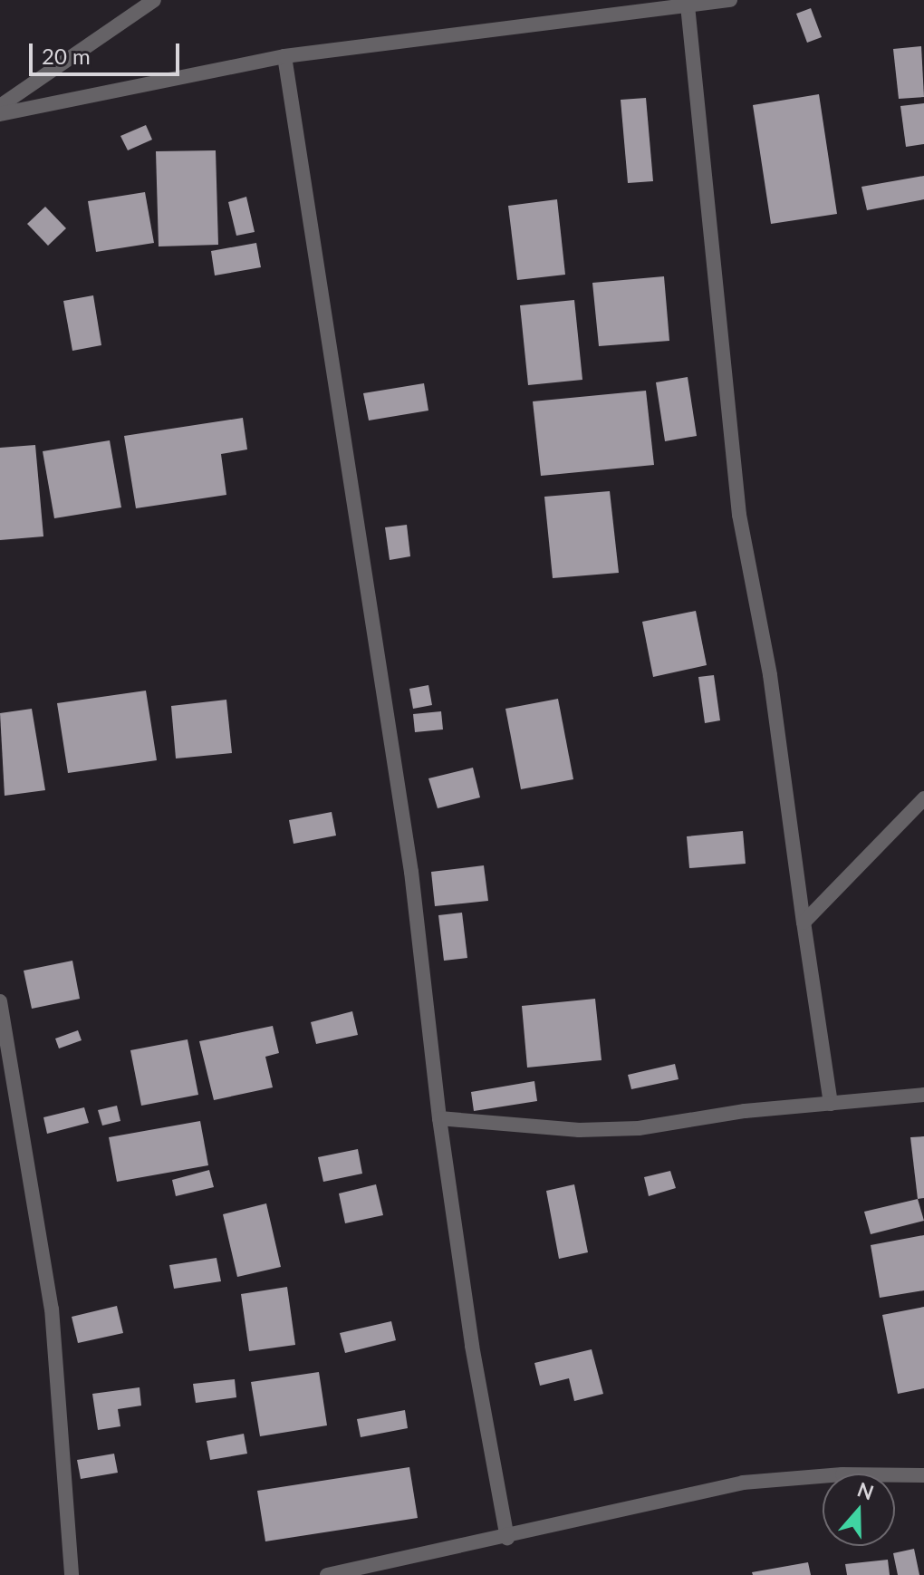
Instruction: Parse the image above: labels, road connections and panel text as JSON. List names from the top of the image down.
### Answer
{
  "scale_bar": "20 m",
  "north": "top"
}
